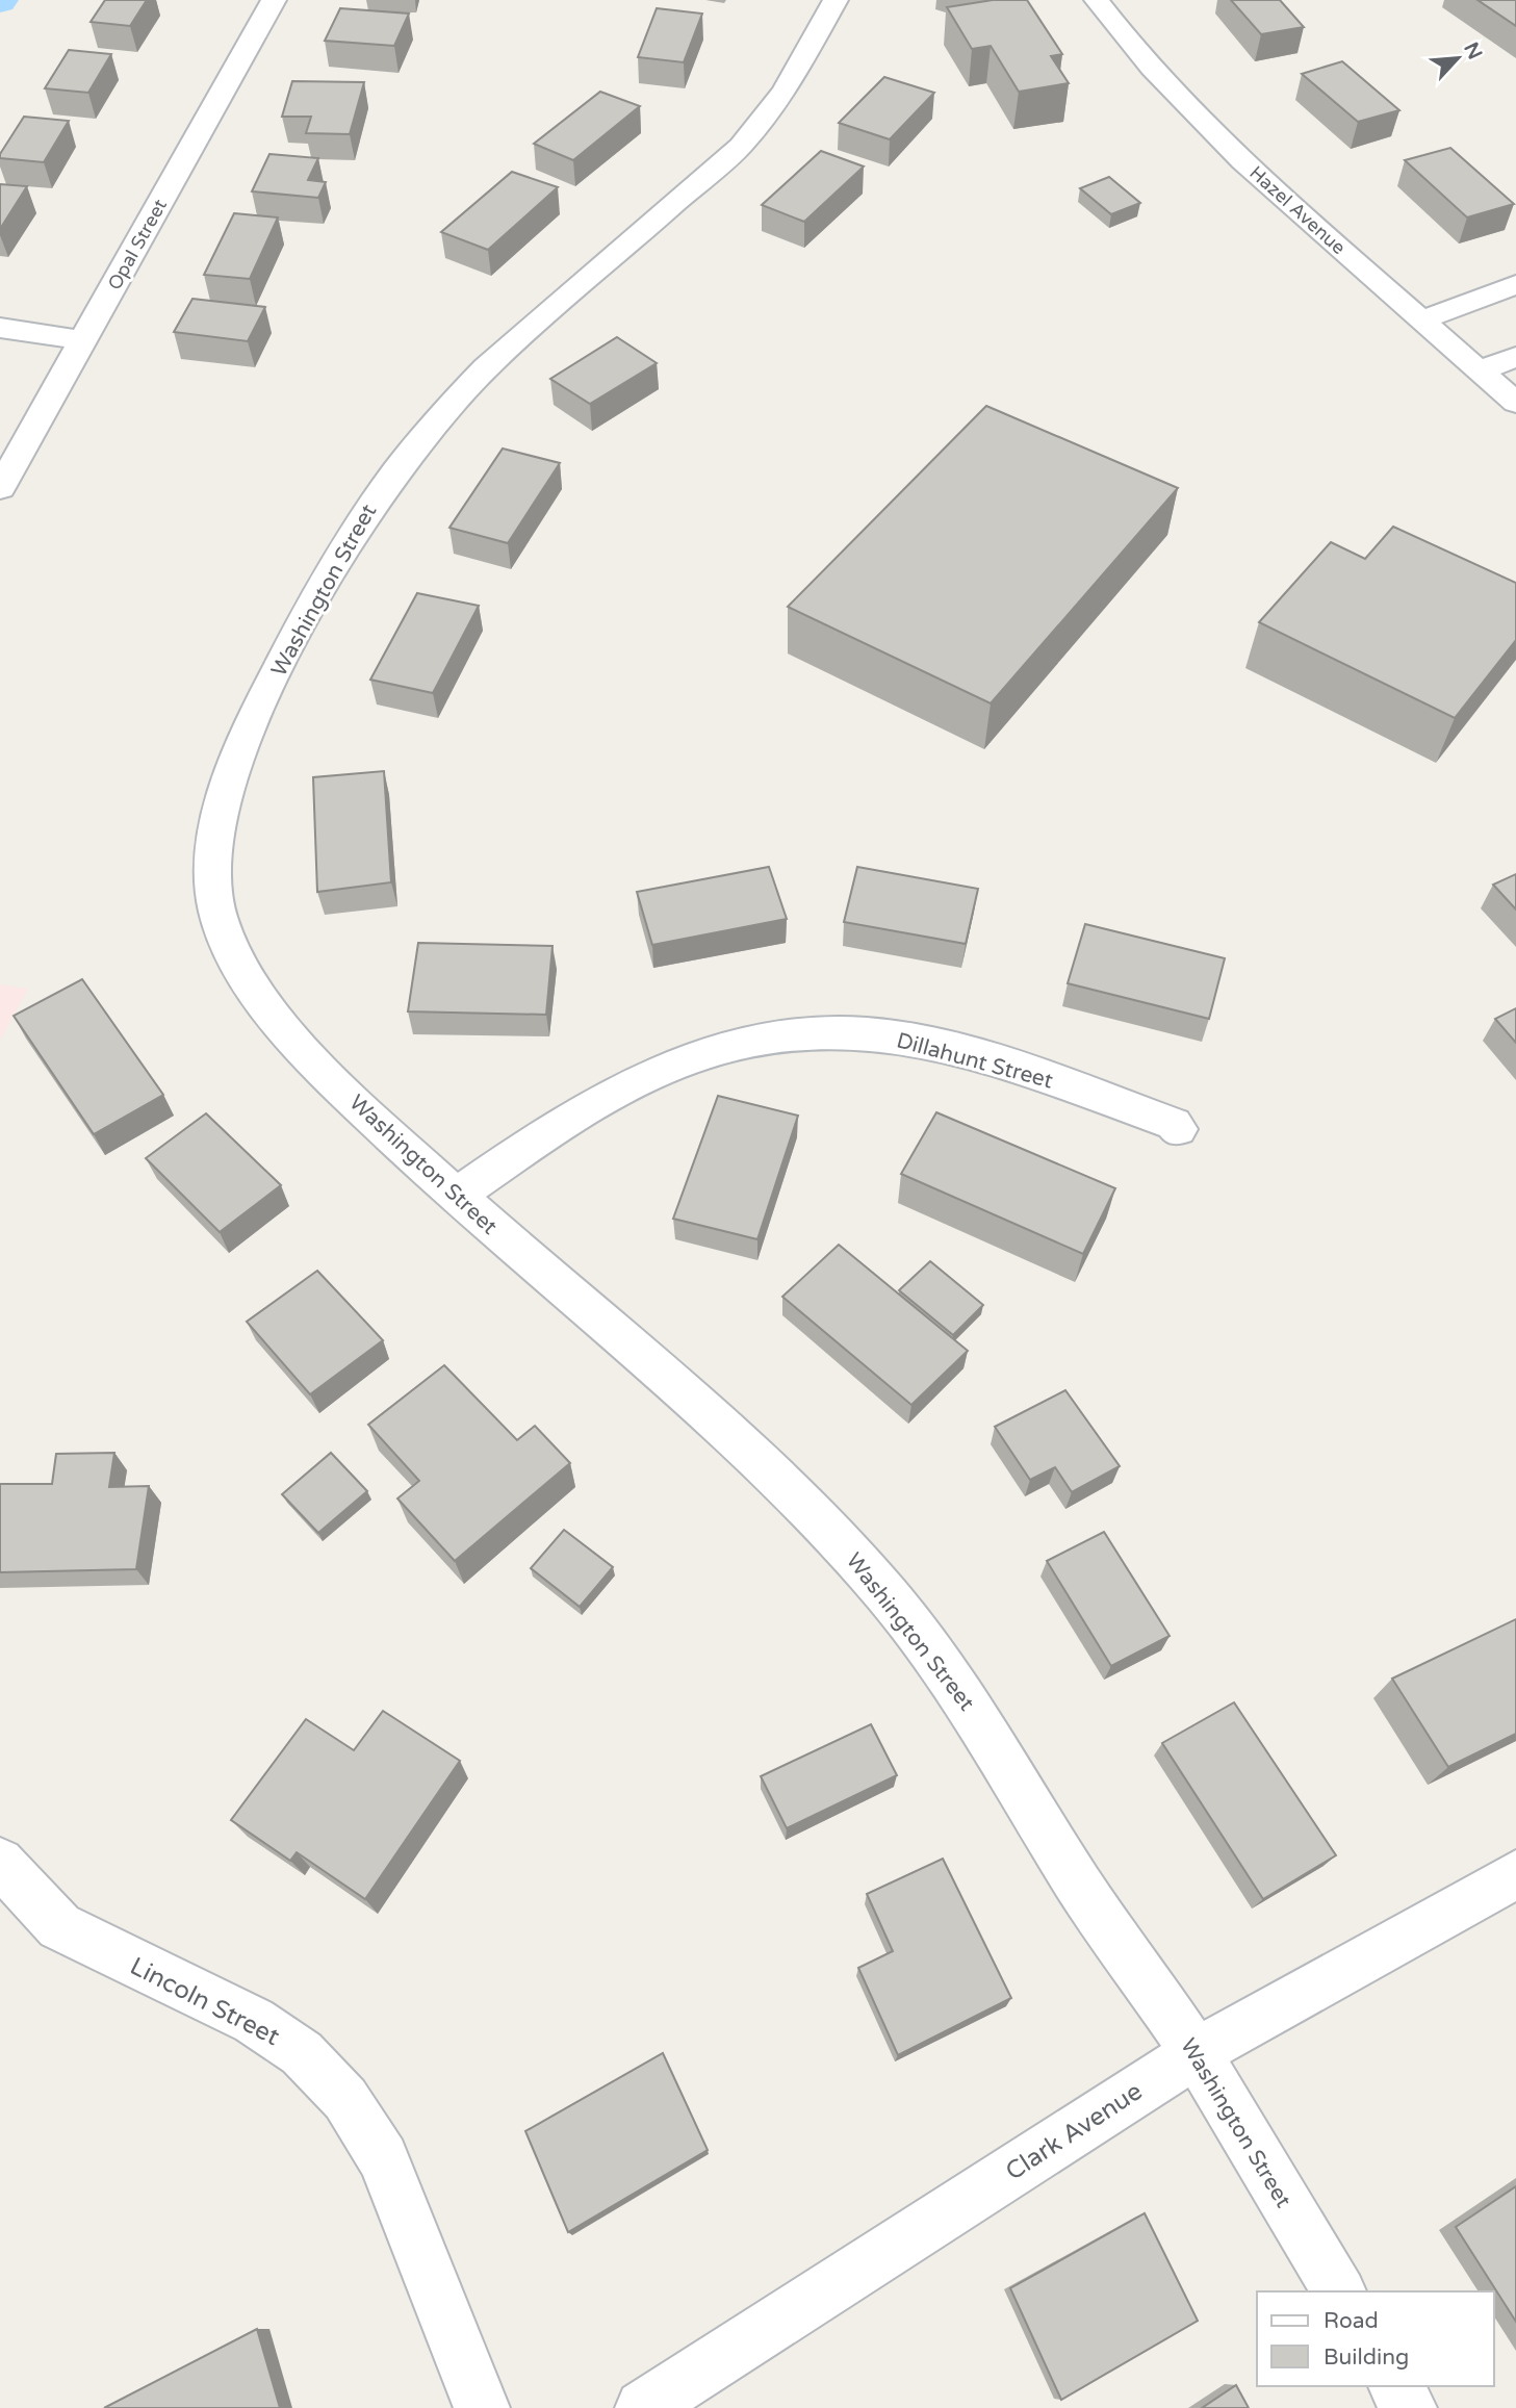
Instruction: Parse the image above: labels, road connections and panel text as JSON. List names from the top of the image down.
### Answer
{
  "streets": {
    "street": [
      "Hazel Avenue",
      "Opal Street",
      "Washington Street",
      "Dillahunt Street",
      "Lincoln Street",
      "Clark Avenue"
    ]
  },
  "crossings": [
    ["Washington Street", "Dillahunt Street"],
    ["Washington Street", "Clark Avenue"]
  ],
  "legend": ["Road", "Building"],
  "north": "top right"
}
